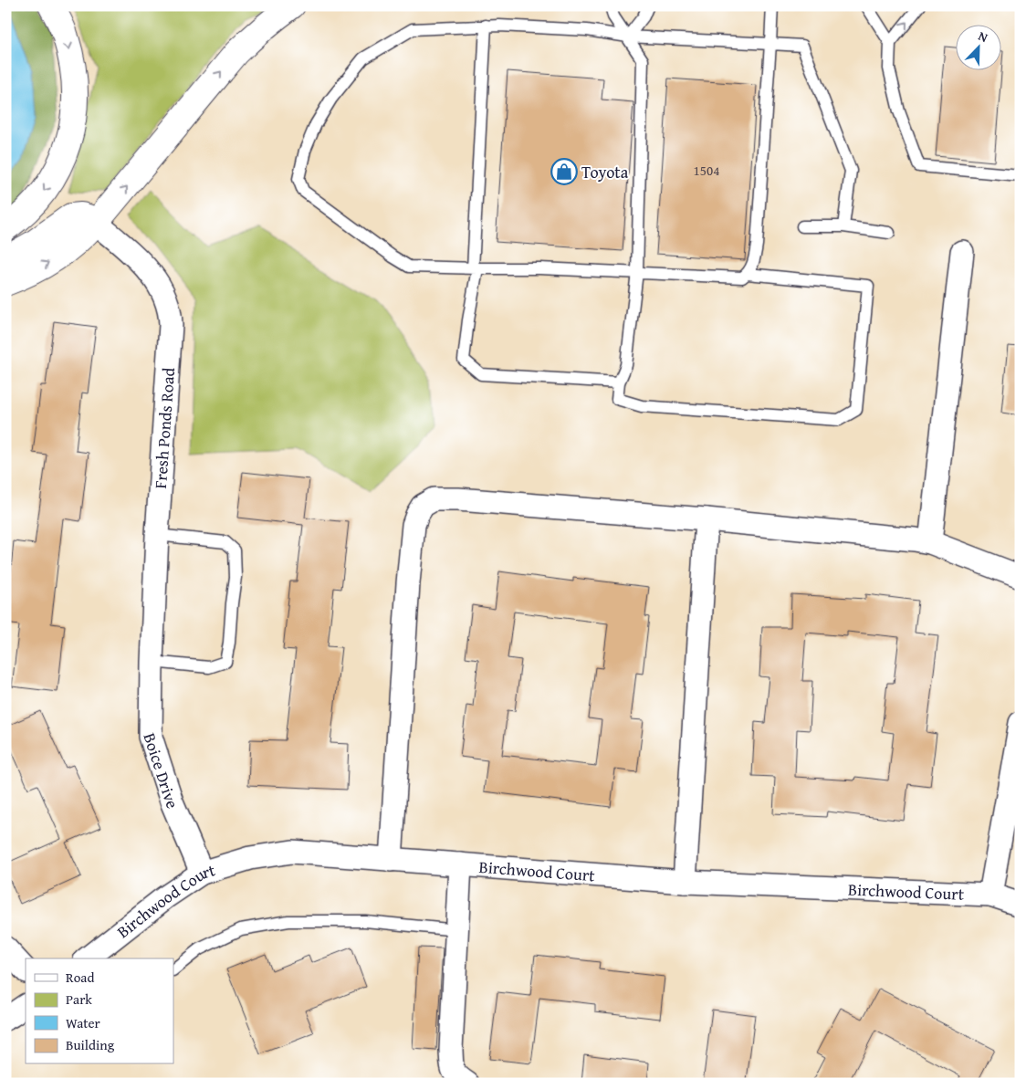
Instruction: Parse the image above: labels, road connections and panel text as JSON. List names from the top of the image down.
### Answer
{
  "streets": {
    "street": ["Fresh Ponds Road", "Boice Drive", "Birchwood Court"]
  },
  "crossings": [
    ["Fresh Ponds Road", "Boice Drive"],
    ["Boice Drive", "Birchwood Court"]
  ],
  "places": {
    "shop": ["Toyota"]
  },
  "house_numbers": ["1504"],
  "legend": [
    "Road",
    "Park",
    "Water",
    "Building"
  ],
  "north": "top right"
}
